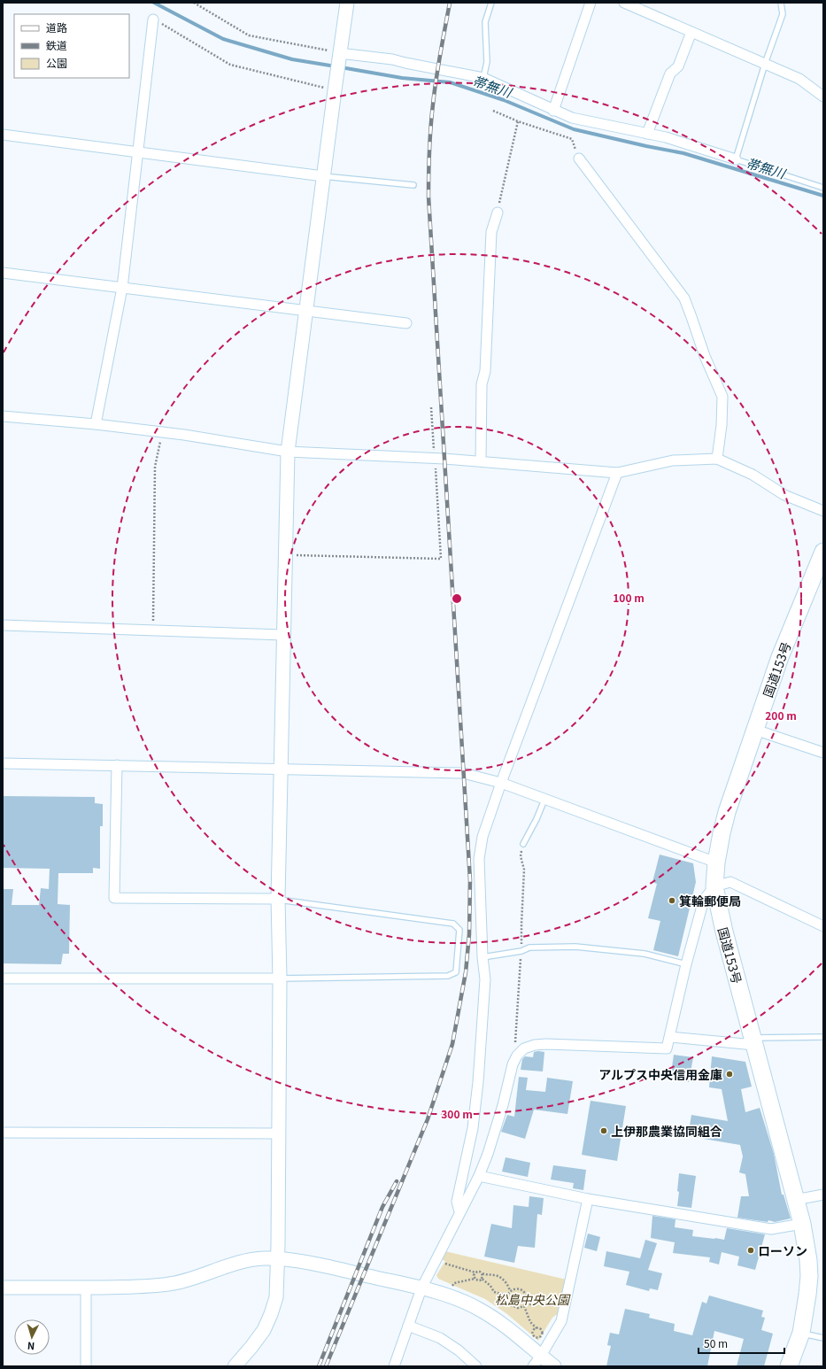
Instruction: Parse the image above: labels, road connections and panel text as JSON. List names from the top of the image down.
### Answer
{
  "streets": {
    "highway": ["国道153号"]
  },
  "water": ["帯無川"],
  "parks": ["松島中央公園"],
  "places": [
    "箕輪郵便局",
    "アルプス中央信用金庫",
    "上伊那農業協同組合",
    "ローソン"
  ],
  "legend": ["道路", "鉄道", "公園"],
  "scale_bar": "50 m",
  "north": "bottom",
  "rings": ["100 m", "200 m", "300 m"]
}
